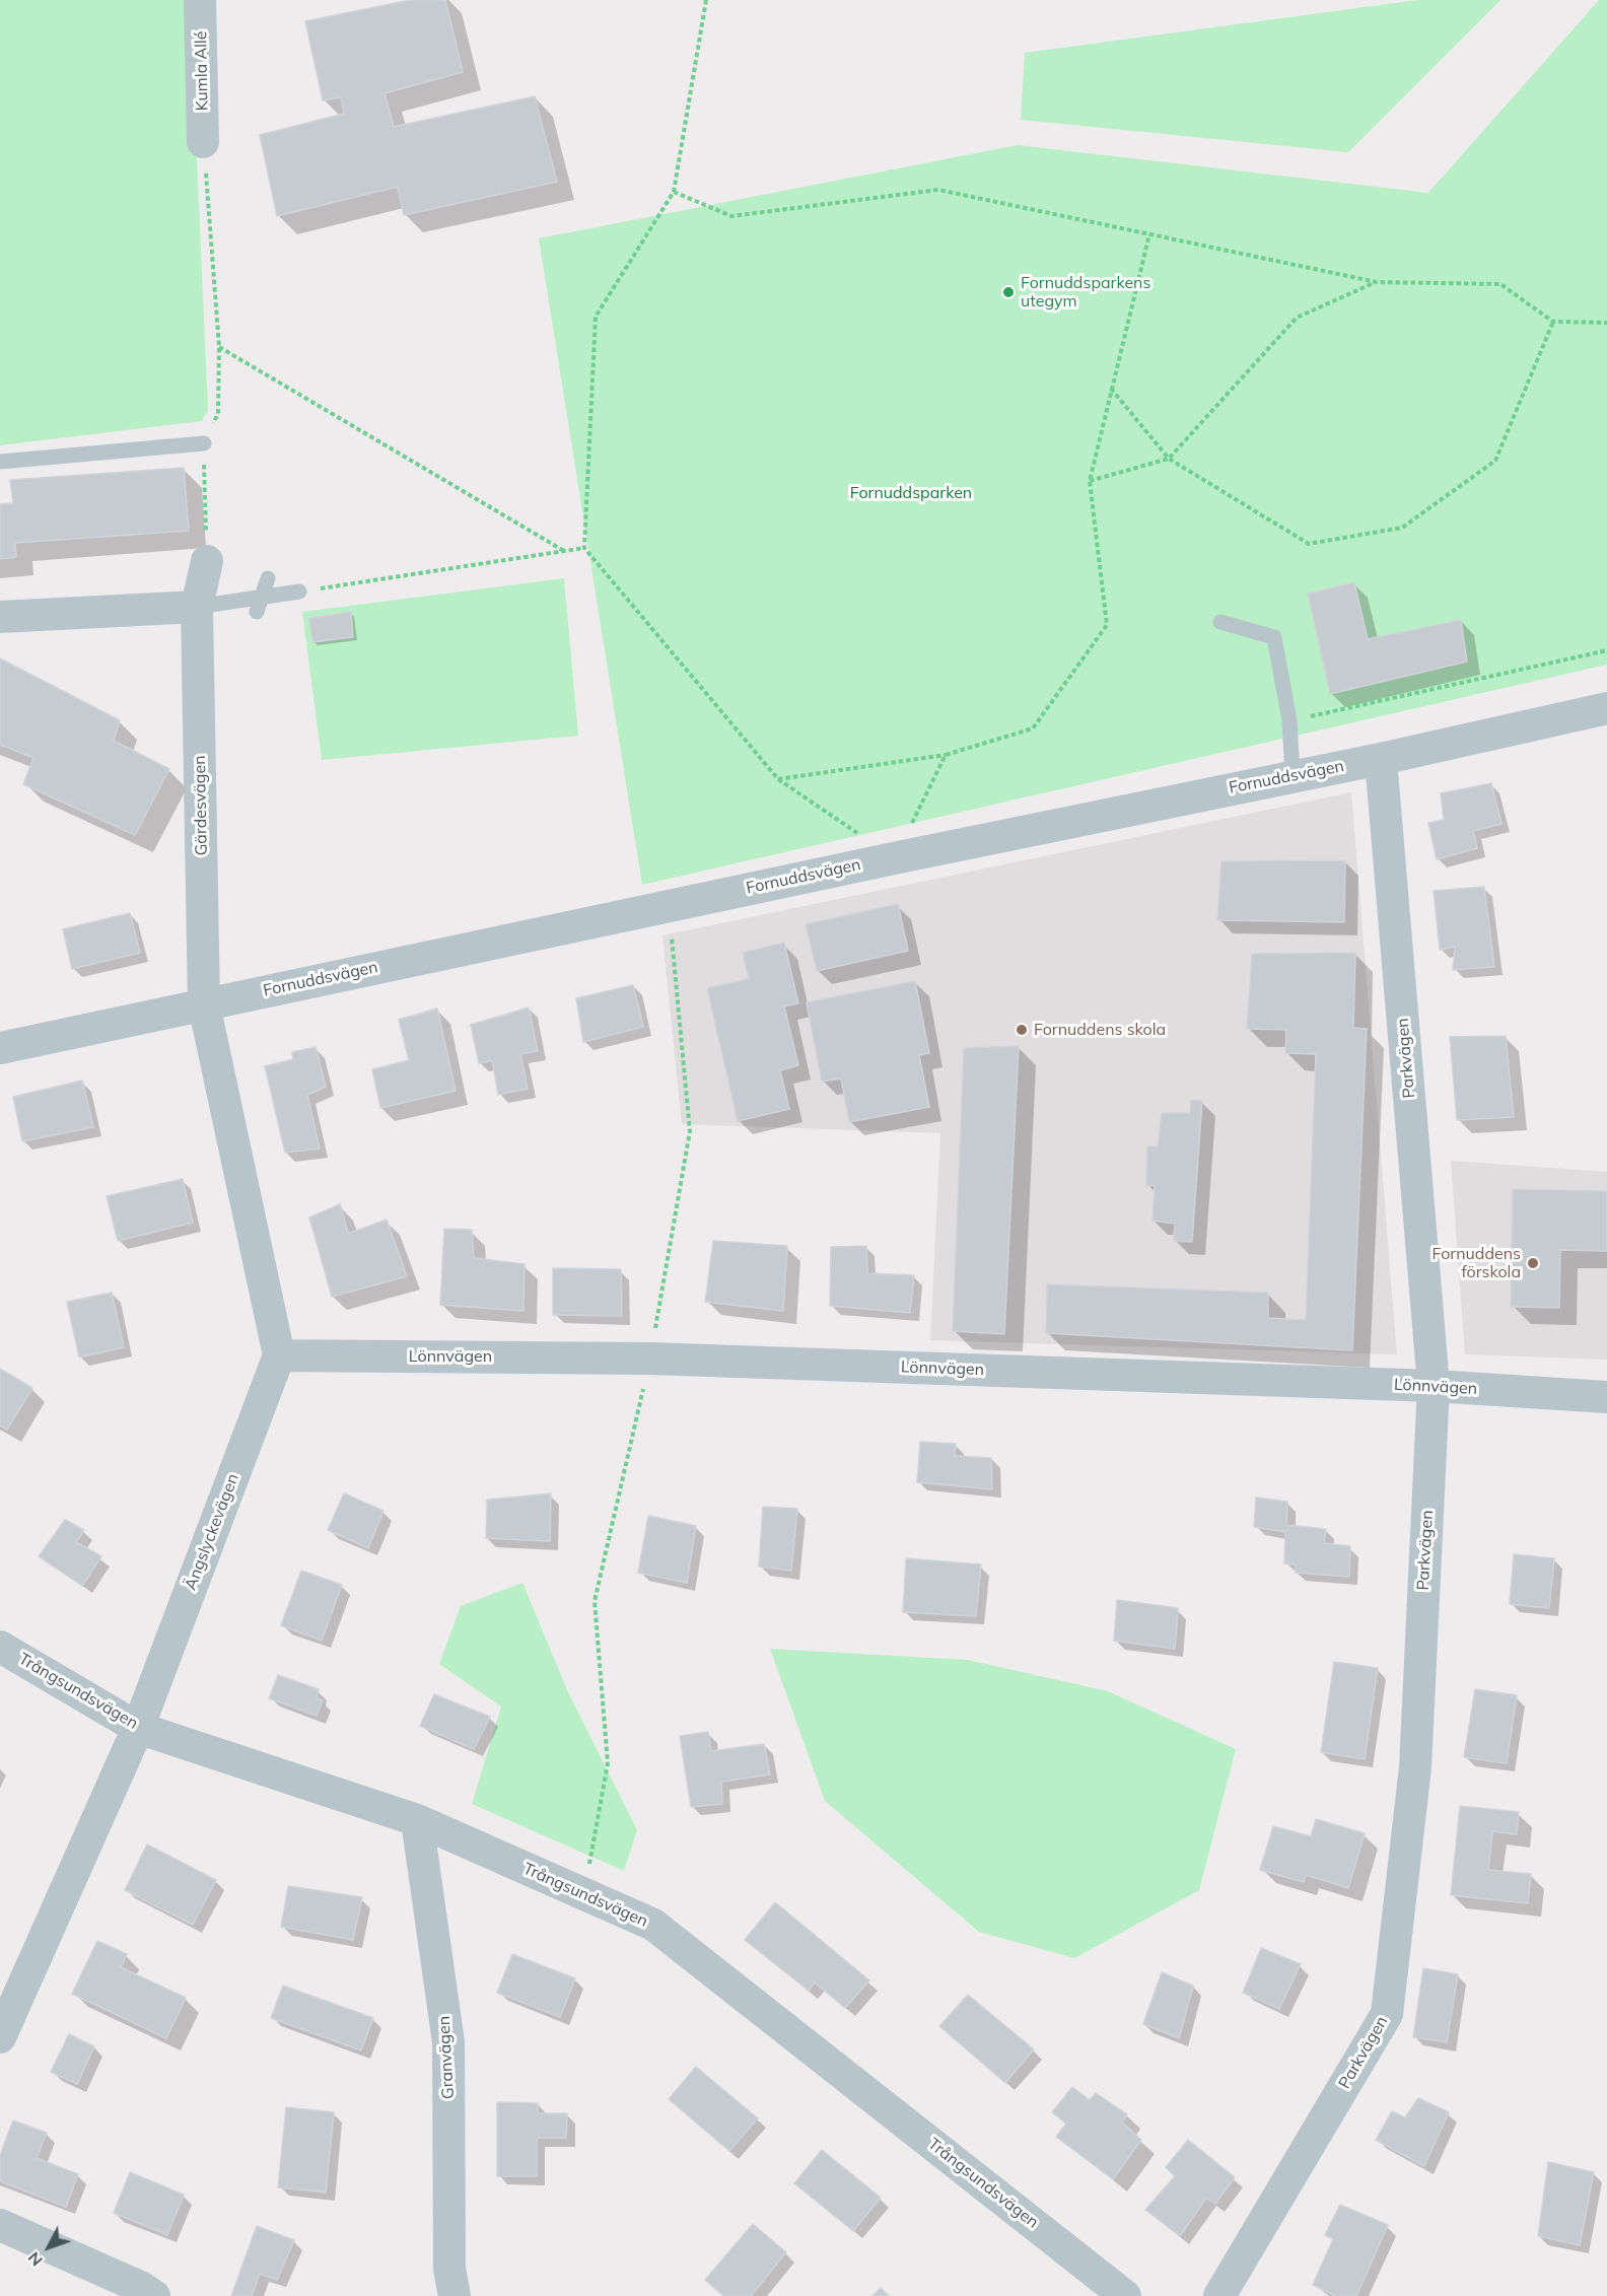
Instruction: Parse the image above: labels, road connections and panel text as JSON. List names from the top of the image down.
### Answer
{
  "streets": {
    "street": [
      "Kumla Allé",
      "Fornuddsvägen",
      "Gärdesvägen",
      "Parkvägen",
      "Lönnvägen",
      "Ängslyckevägen",
      "Trångsundsvägen",
      "Granvägen"
    ]
  },
  "crossings": [
    ["Fornuddsvägen", "Gärdesvägen"],
    ["Fornuddsvägen", "Parkvägen"],
    ["Parkvägen", "Lönnvägen"],
    ["Lönnvägen", "Ängslyckevägen"],
    ["Ängslyckevägen", "Trångsundsvägen"],
    ["Trångsundsvägen", "Granvägen"]
  ],
  "parks": ["Fornuddsparken"],
  "places": ["Fornuddsparkens utegym", "Fornuddens skola", "Fornuddens förskola"],
  "north": "bottom left"
}
